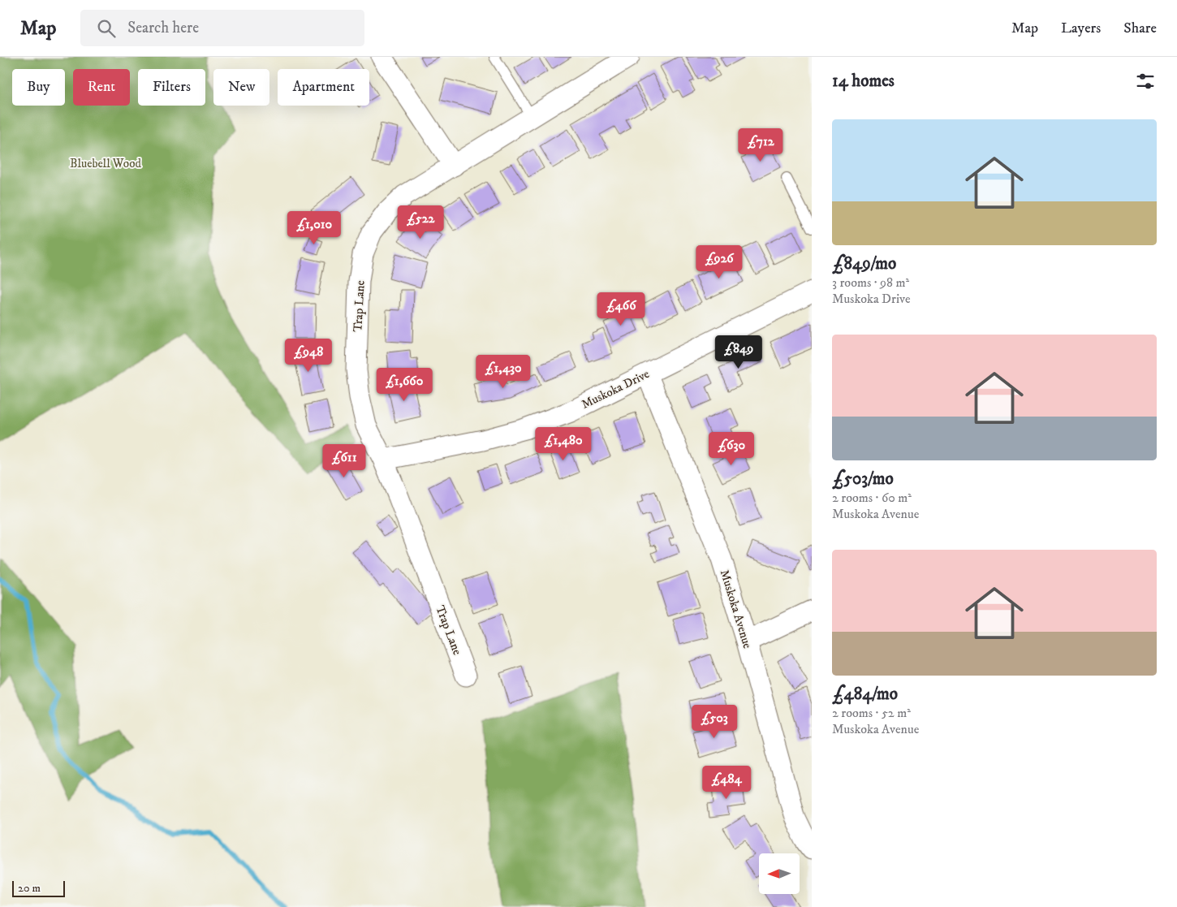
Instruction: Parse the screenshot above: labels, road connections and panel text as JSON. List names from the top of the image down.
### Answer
{
  "streets": {
    "street": ["Trap Lane", "Muskoka Drive", "Muskoka Avenue"]
  },
  "crossings": [
    ["Trap Lane", "Muskoka Drive"],
    ["Muskoka Drive", "Muskoka Avenue"]
  ],
  "parks": ["Bluebell Wood"],
  "scale_bar": "20 m",
  "north": "left",
  "page": {
    "header": "Map",
    "search": "Search here",
    "nav": ["Map", "Layers", "Share"],
    "heading": "14 homes",
    "chip": [
      "Buy",
      "Rent",
      "Filters",
      "New",
      "Apartment"
    ],
    "list": [
      {
        "name": "£849/mo",
        "note": "3 rooms · 98 m² · Muskoka Drive"
      },
      {
        "name": "£503/mo",
        "note": "2 rooms · 60 m² · Muskoka Avenue"
      },
      {
        "name": "£484/mo",
        "note": "2 rooms · 52 m² · Muskoka Avenue"
      }
    ],
    "price": [
      "£712",
      "£522",
      "£1,010",
      "£926",
      "£466",
      "£849",
      "£948",
      "£1,430",
      "£1,660",
      "£1,480",
      "£630",
      "£611",
      "£503",
      "£484"
    ],
    "scale": "20 m"
  }
}
